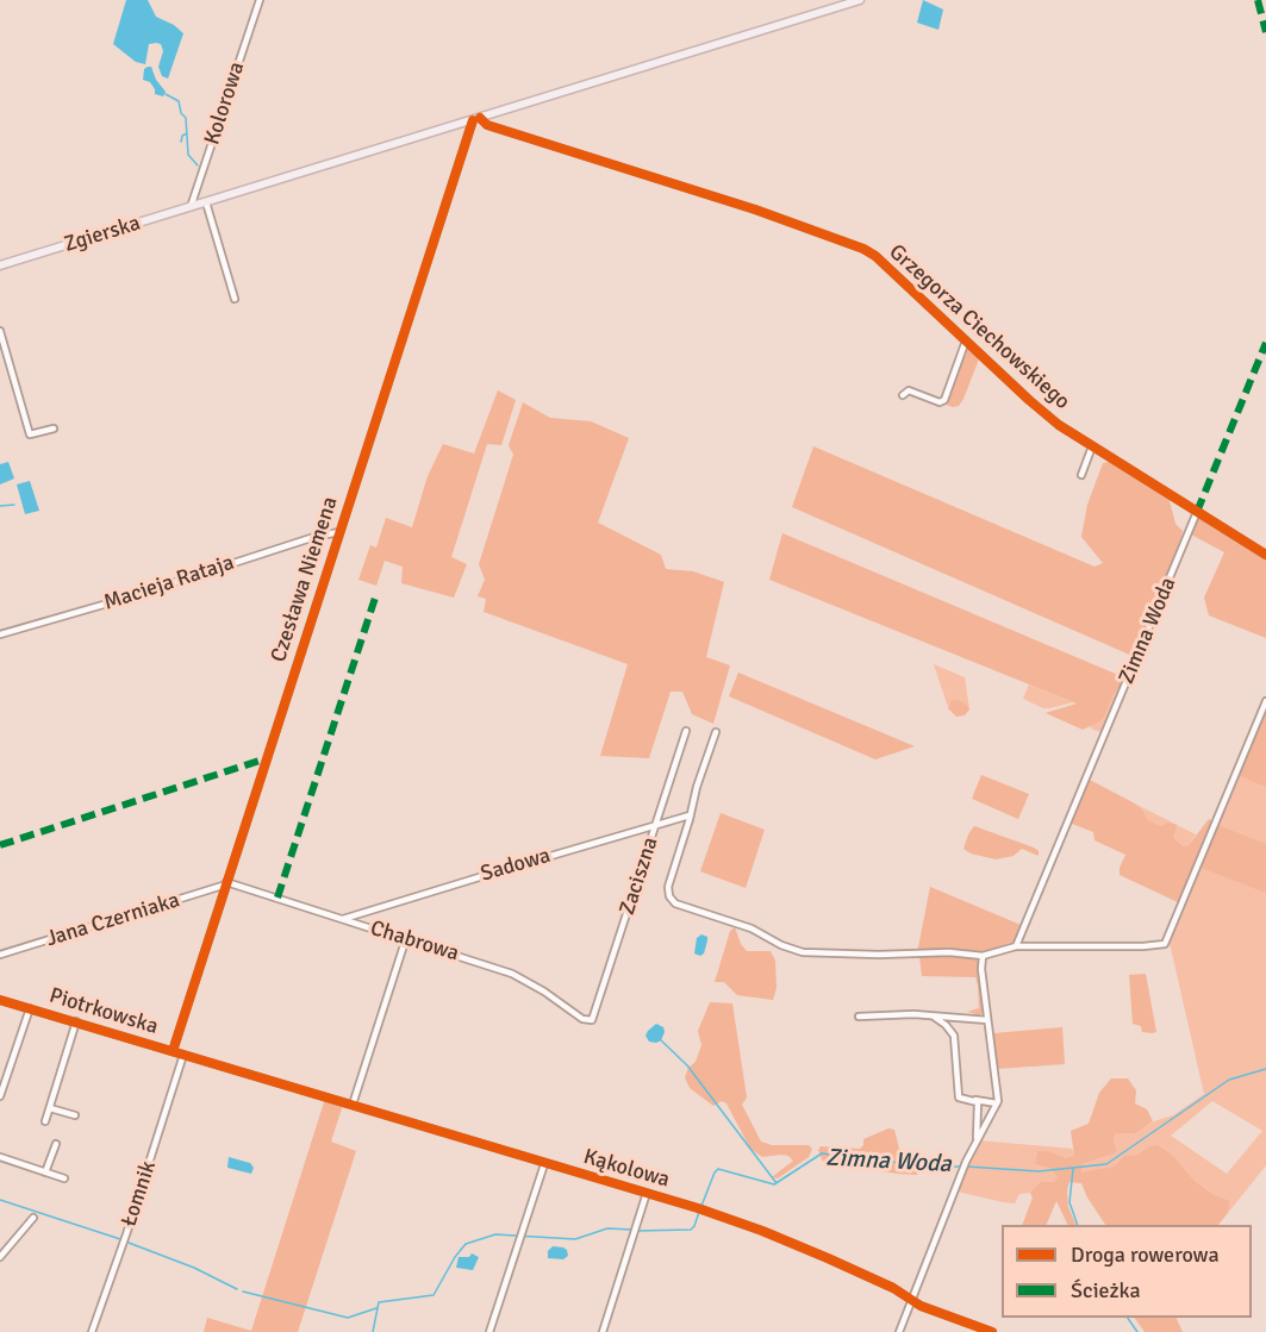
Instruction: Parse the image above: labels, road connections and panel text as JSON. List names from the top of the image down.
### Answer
{
  "streets": {
    "main road": ["Zgierska"],
    "street": [
      "Kolorowa",
      "Grzegorza Ciechowskiego",
      "Czesława Niemena",
      "Macieja Rataja",
      "Zimna Woda",
      "Sadowa",
      "Zaciszna",
      "Jana Czerniaka",
      "Chabrowa",
      "Piotrkowska",
      "Kąkolowa",
      "Łomnik"
    ]
  },
  "crossings": [
    ["Kolorowa", "Zgierska"],
    ["Zgierska", "Grzegorza Ciechowskiego"],
    ["Zgierska", "Czesława Niemena"],
    ["Grzegorza Ciechowskiego", "Czesława Niemena"],
    ["Grzegorza Ciechowskiego", "Zimna Woda"],
    ["Czesława Niemena", "Macieja Rataja"],
    ["Czesława Niemena", "Jana Czerniaka"],
    ["Czesława Niemena", "Chabrowa"],
    ["Czesława Niemena", "Piotrkowska"],
    ["Sadowa", "Zaciszna"],
    ["Sadowa", "Chabrowa"],
    ["Zaciszna", "Chabrowa"],
    ["Jana Czerniaka", "Chabrowa"],
    ["Piotrkowska", "Kąkolowa"],
    ["Piotrkowska", "Łomnik"]
  ],
  "water": ["Zimna Woda"],
  "legend": ["Droga rowerowa", "Ścieżka"]
}
